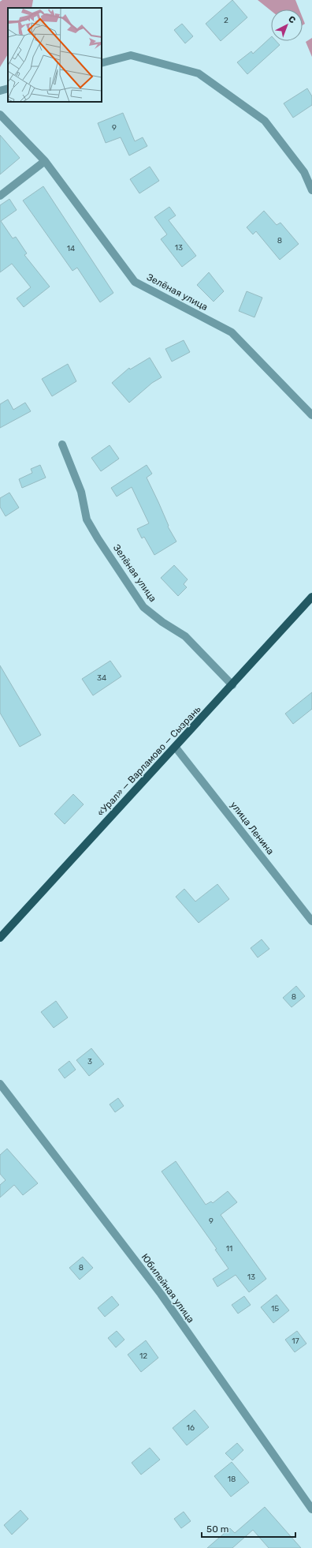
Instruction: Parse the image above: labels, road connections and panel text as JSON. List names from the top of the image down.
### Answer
{
  "streets": {
    "main road": ["«Урал» — Варламово — Сызрань"],
    "street": ["Зелёная улица", "улица Ленина", "Юбилейная улица"]
  },
  "crossings": [
    ["Зелёная улица", "«Урал» — Варламово — Сызрань"],
    ["«Урал» — Варламово — Сызрань", "улица Ленина"]
  ],
  "house_numbers": [
    "2",
    "9",
    "8",
    "13",
    "14",
    "34",
    "8",
    "3",
    "9",
    "11",
    "8",
    "13",
    "15",
    "17",
    "12",
    "16",
    "18"
  ],
  "scale_bar": "50 m",
  "north": "top right"
}
